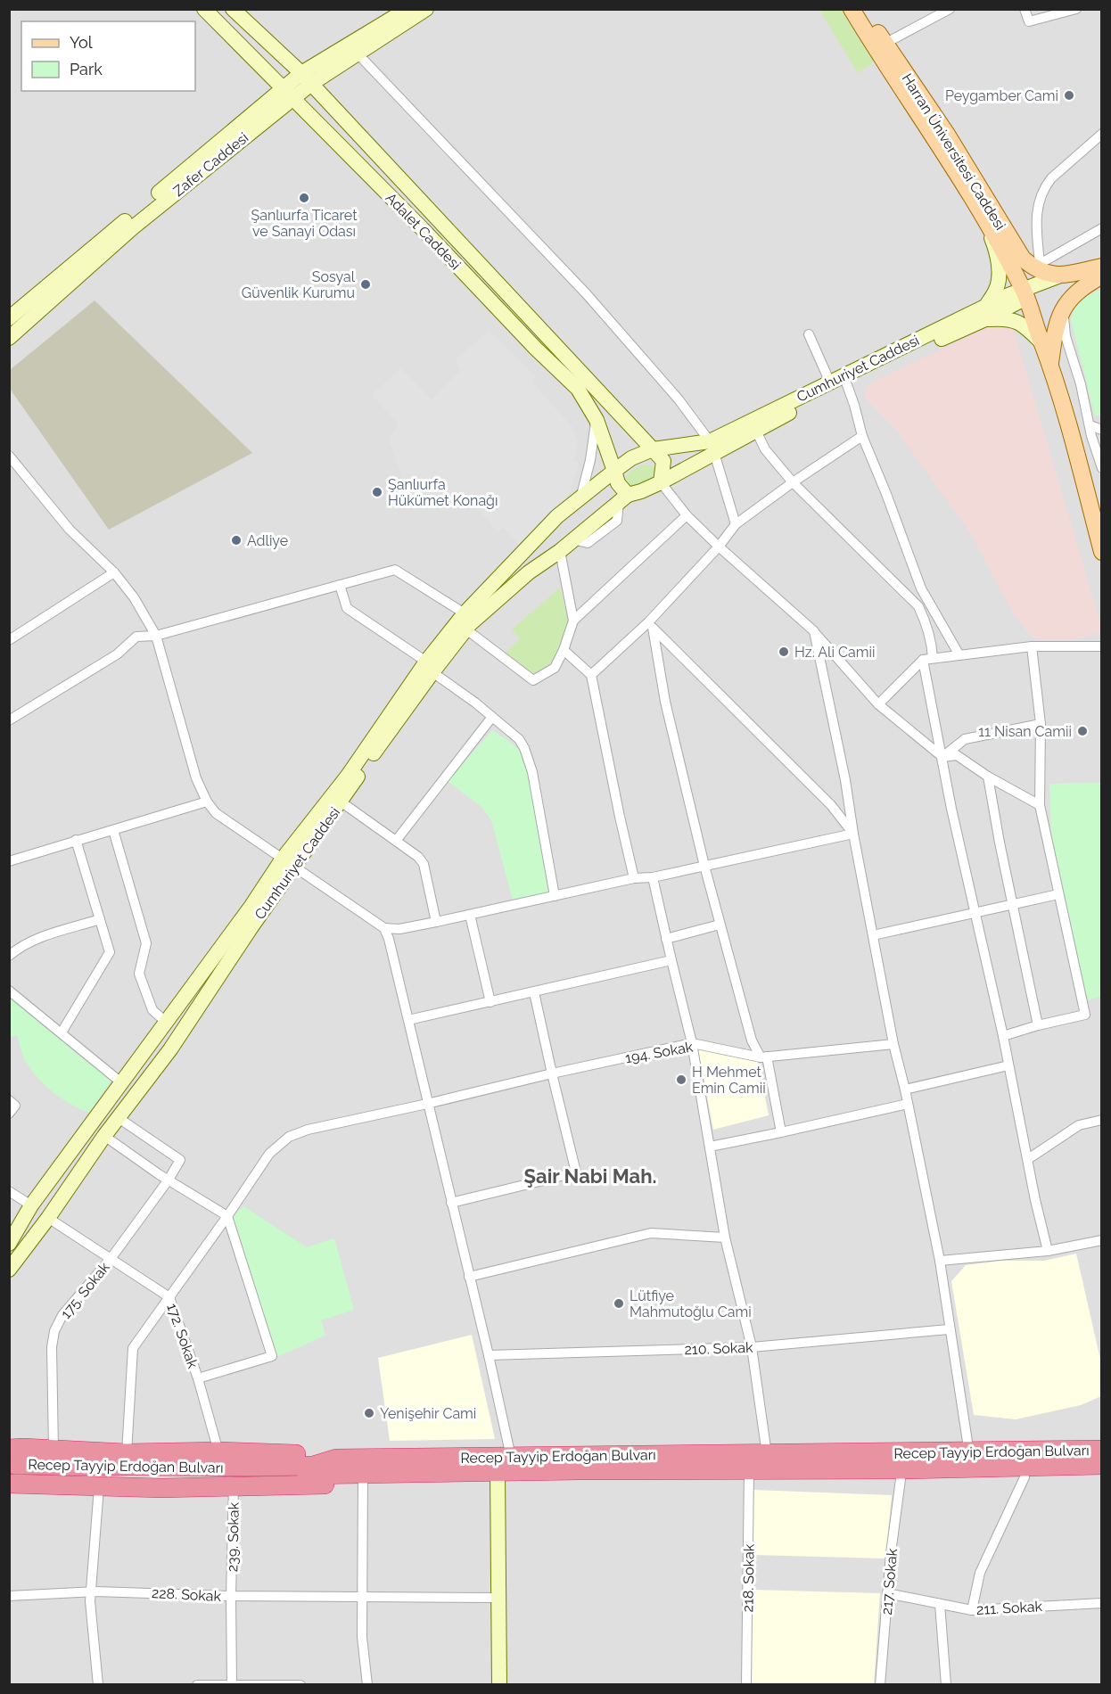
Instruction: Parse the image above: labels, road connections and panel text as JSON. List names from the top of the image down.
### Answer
{
  "streets": {
    "highway": ["Recep Tayyip Erdoğan Bulvarı"],
    "main road": [
      "Harran Üniversitesi Caddesi",
      "Zafer Caddesi",
      "Adalet Caddesi",
      "Cumhuriyet Caddesi"
    ],
    "street": [
      "194. Sokak",
      "175. Sokak",
      "172. Sokak",
      "210. Sokak",
      "239. Sokak",
      "218. Sokak",
      "217. Sokak",
      "228. Sokak",
      "211. Sokak"
    ]
  },
  "crossings": [
    ["Harran Üniversitesi Caddesi", "Cumhuriyet Caddesi"],
    ["Zafer Caddesi", "Adalet Caddesi"],
    ["Adalet Caddesi", "Cumhuriyet Caddesi"],
    ["Cumhuriyet Caddesi", "175. Sokak"],
    ["Cumhuriyet Caddesi", "172. Sokak"],
    ["194. Sokak", "172. Sokak"],
    ["175. Sokak", "172. Sokak"],
    ["Recep Tayyip Erdoğan Bulvarı", "218. Sokak"],
    ["239. Sokak", "228. Sokak"],
    ["217. Sokak", "211. Sokak"]
  ],
  "districts": ["Şair Nabi Mah."],
  "places": [
    "Peygamber Cami",
    "Şanlıurfa Ticaret ve Sanayi Odası",
    "Sosyal Güvenlik Kurumu",
    "Şanlıurfa Hükümet Konağı",
    "Adliye",
    "Hz. Ali Camii",
    "11 Nisan Camii",
    "H Mehmet Emin Camii",
    "Lütfiye Mahmutoğlu Cami",
    "Yenişehir Cami"
  ],
  "legend": ["Yol", "Park"]
}
